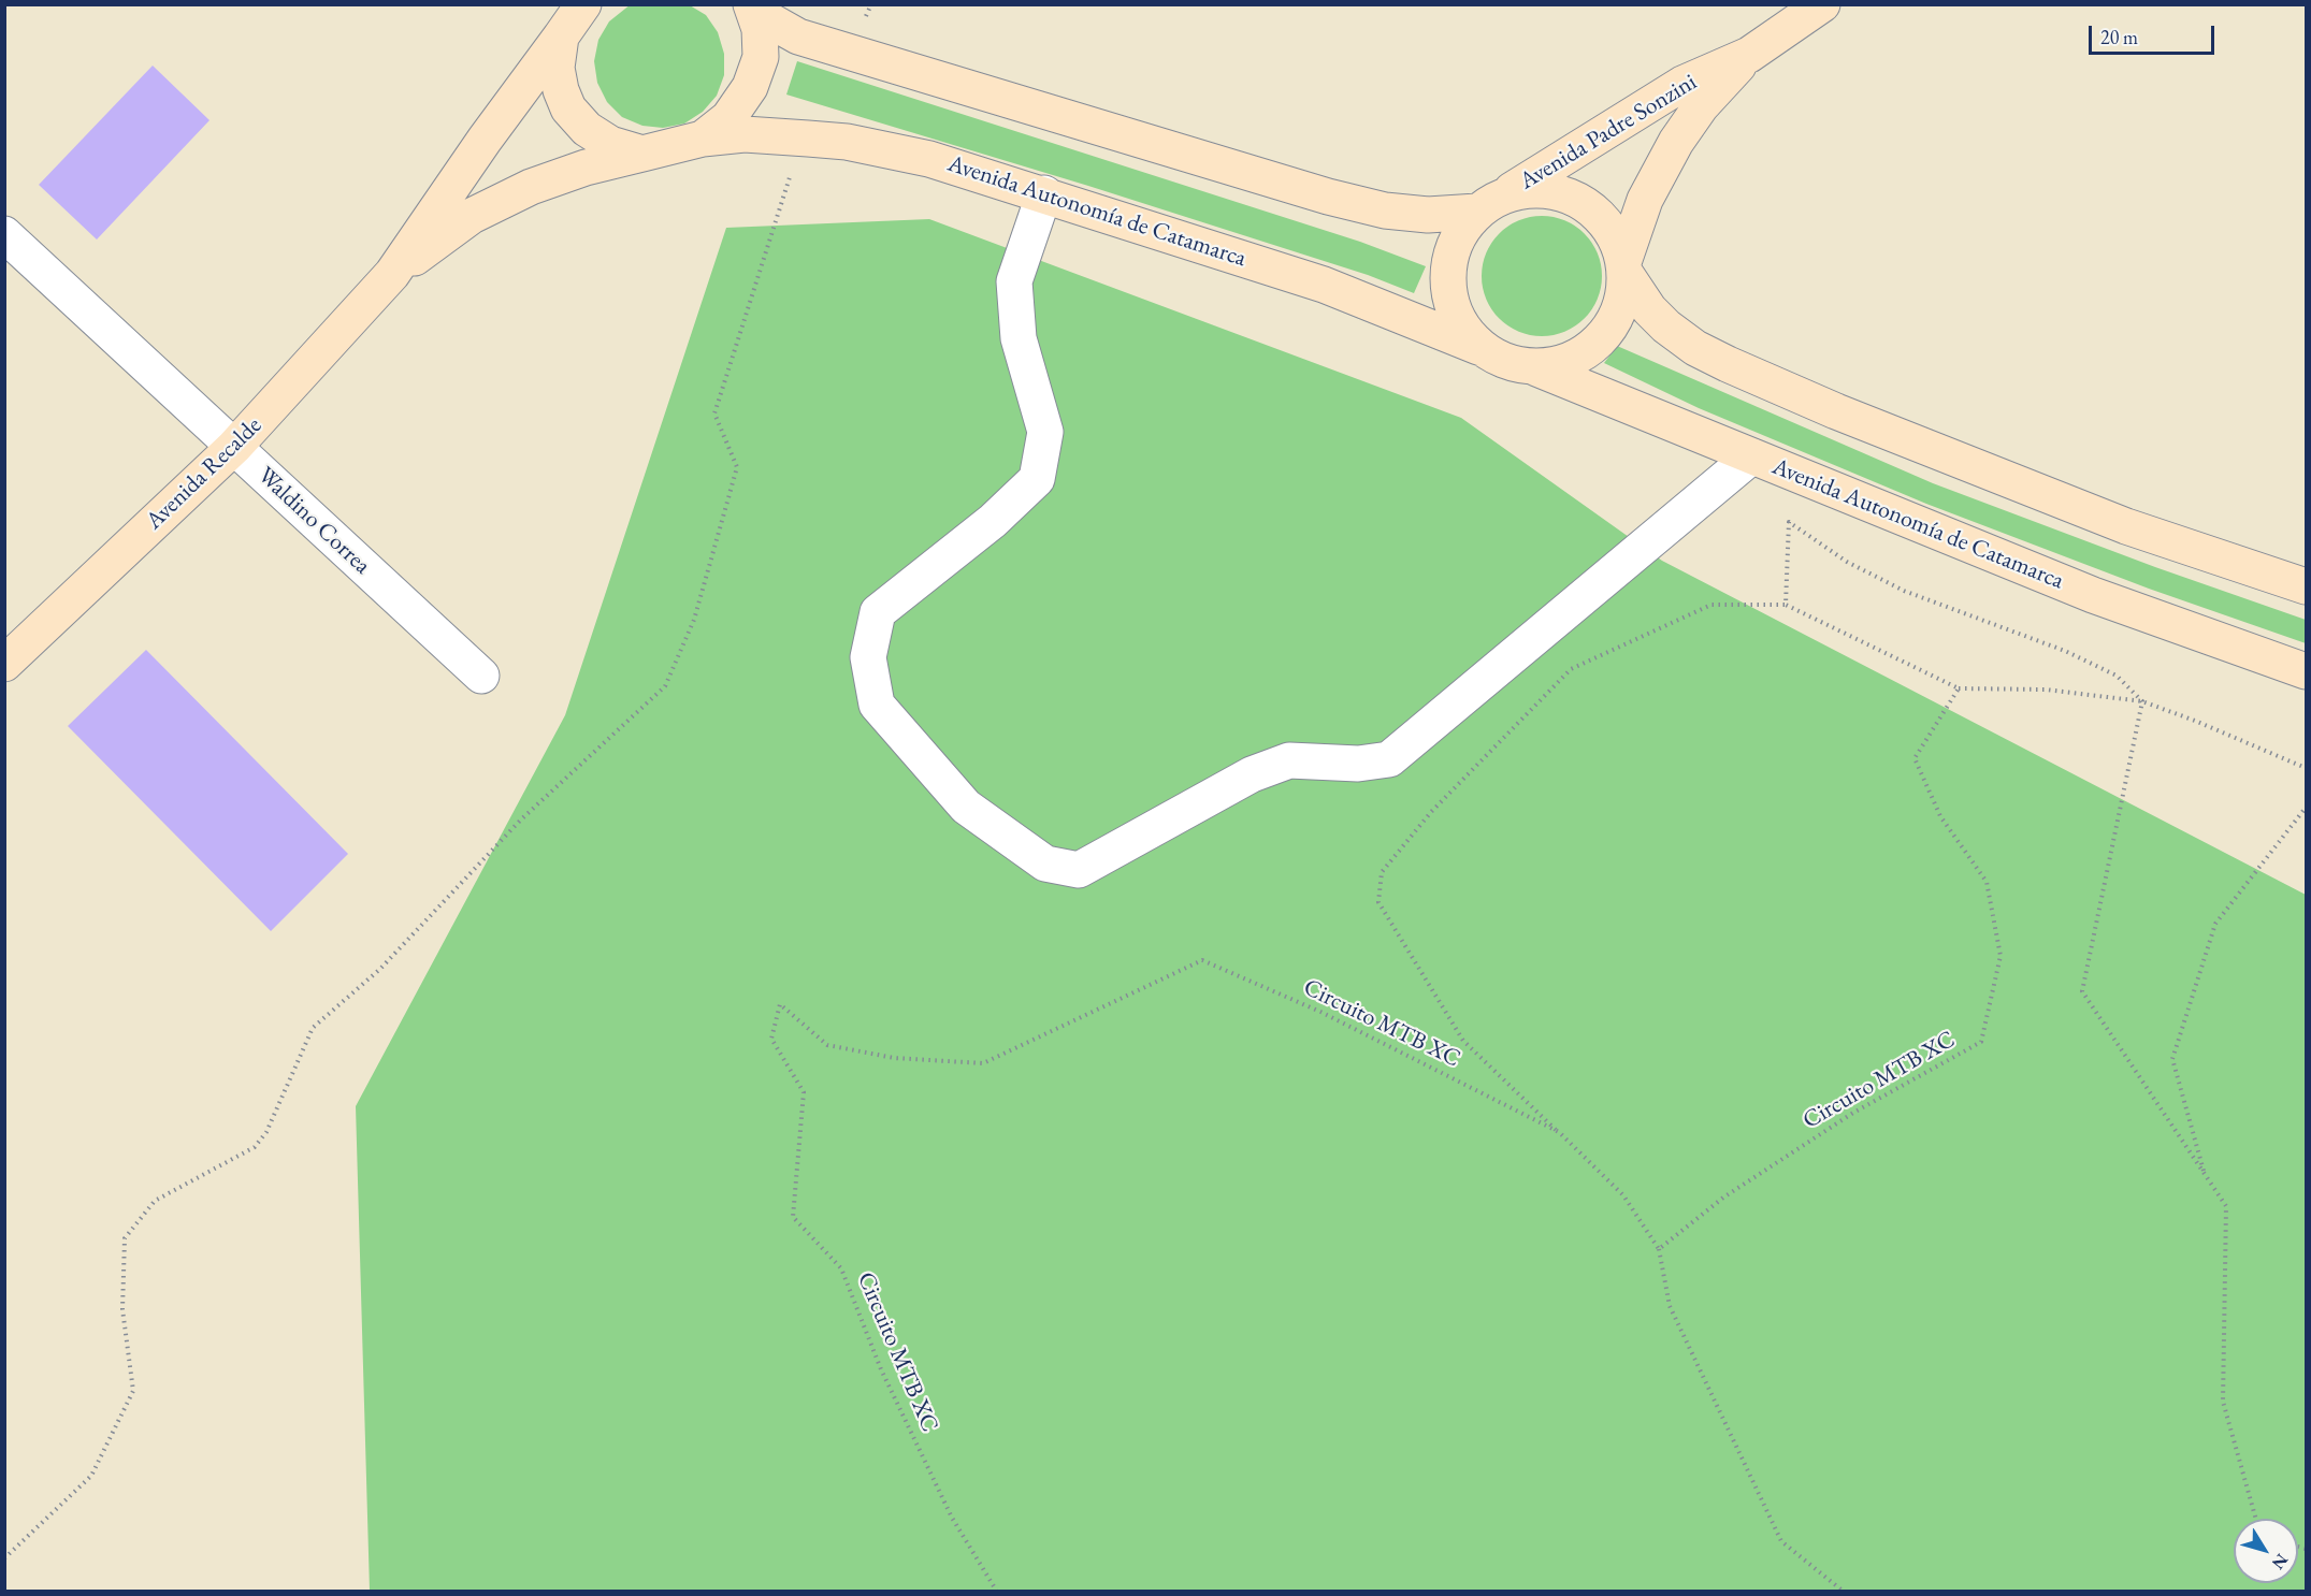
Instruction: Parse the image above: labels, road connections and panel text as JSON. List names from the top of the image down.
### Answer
{
  "streets": {
    "main road": ["Avenida Padre Sonzini", "Avenida Autonomía de Catamarca", "Avenida Recalde"],
    "street": ["Waldino Correa"],
    "path": ["Circuito MTB XC"]
  },
  "crossings": [
    ["Avenida Padre Sonzini", "Avenida Autonomía de Catamarca"],
    ["Avenida Autonomía de Catamarca", "Avenida Recalde"],
    ["Avenida Recalde", "Waldino Correa"]
  ],
  "scale_bar": "20 m",
  "north": "bottom right"
}
